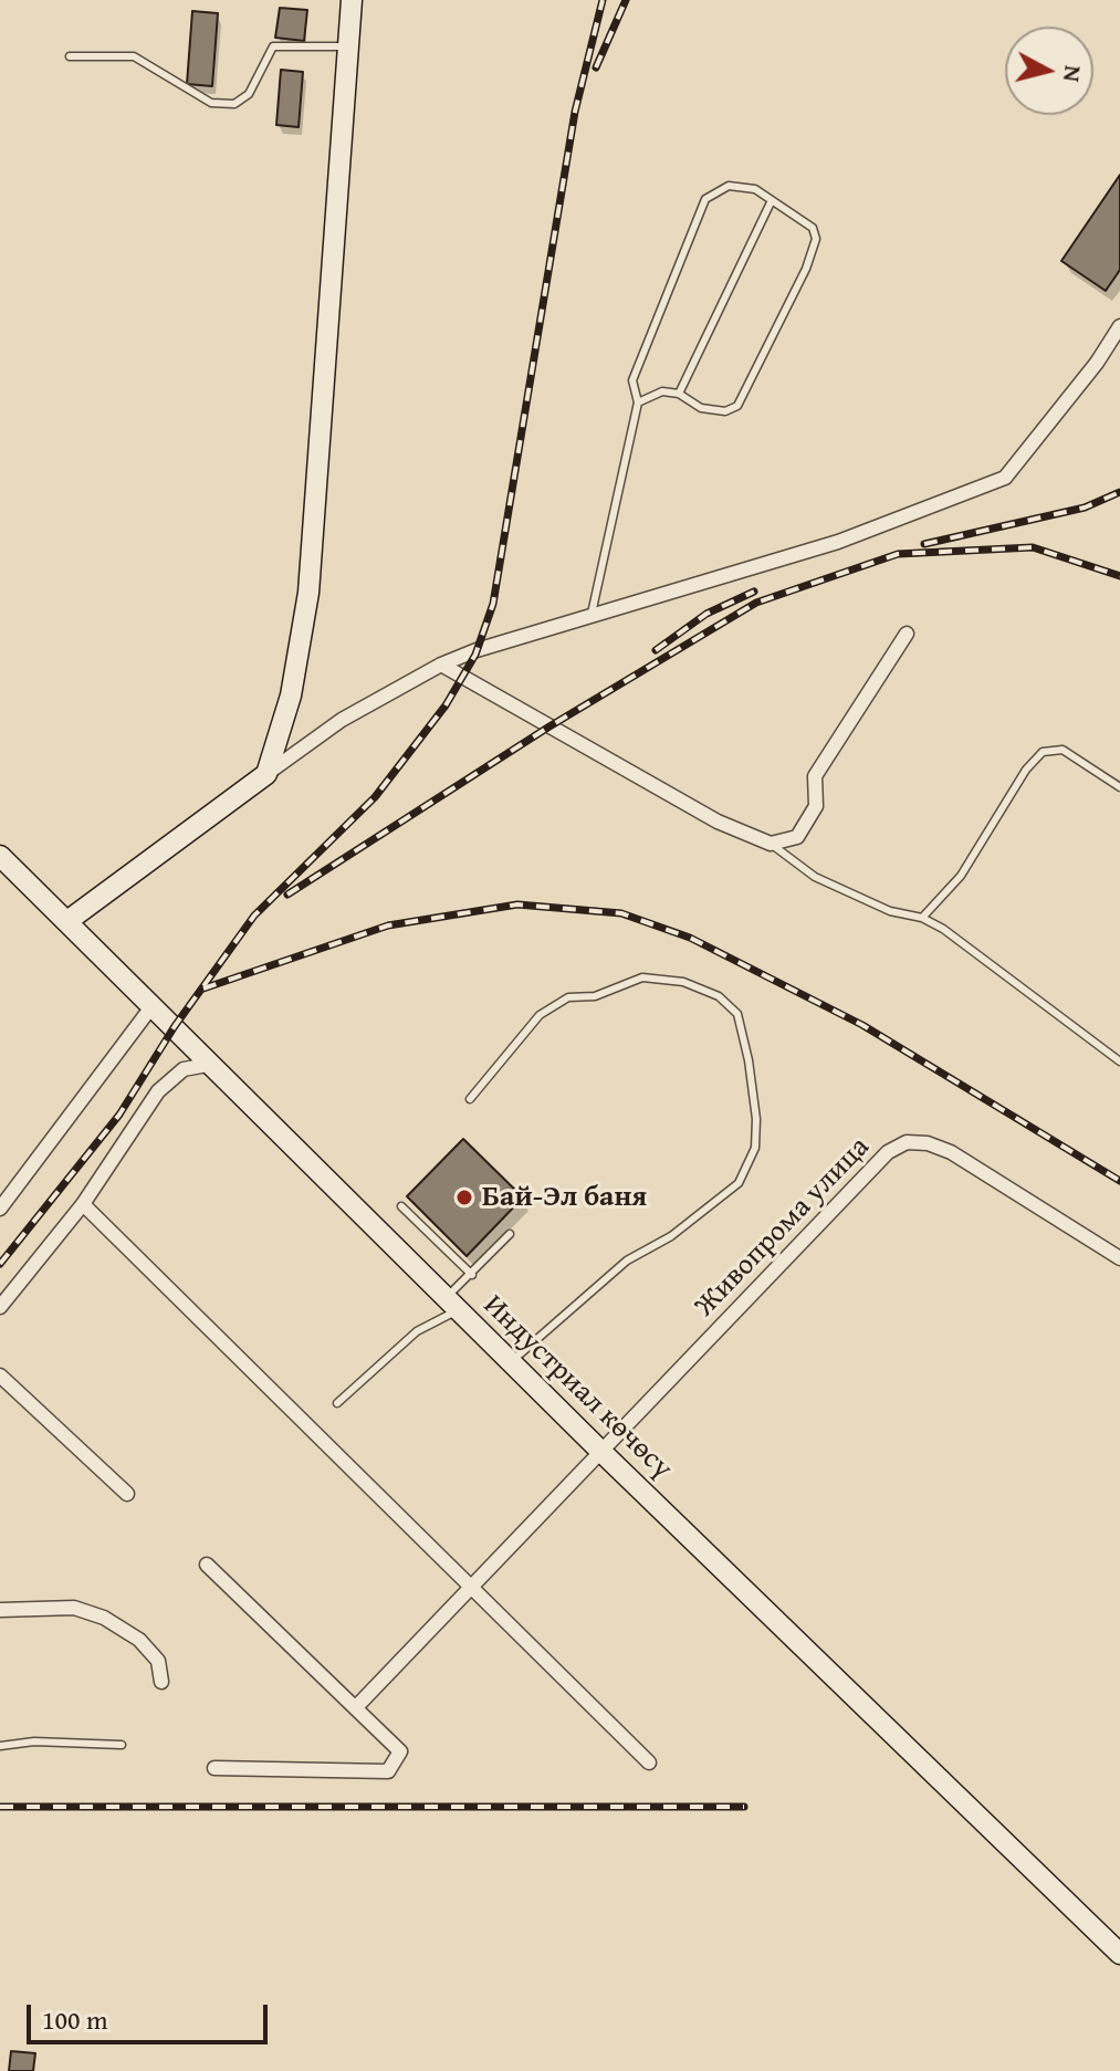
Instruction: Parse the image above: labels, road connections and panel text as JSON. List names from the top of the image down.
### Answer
{
  "streets": {
    "main road": ["Индустриал көчөсү"],
    "street": ["Живопрома улица"]
  },
  "crossings": [
    ["Живопрома улица", "Индустриал көчөсү"]
  ],
  "places": ["Бай-Эл баня"],
  "scale_bar": "100 m",
  "north": "right"
}
